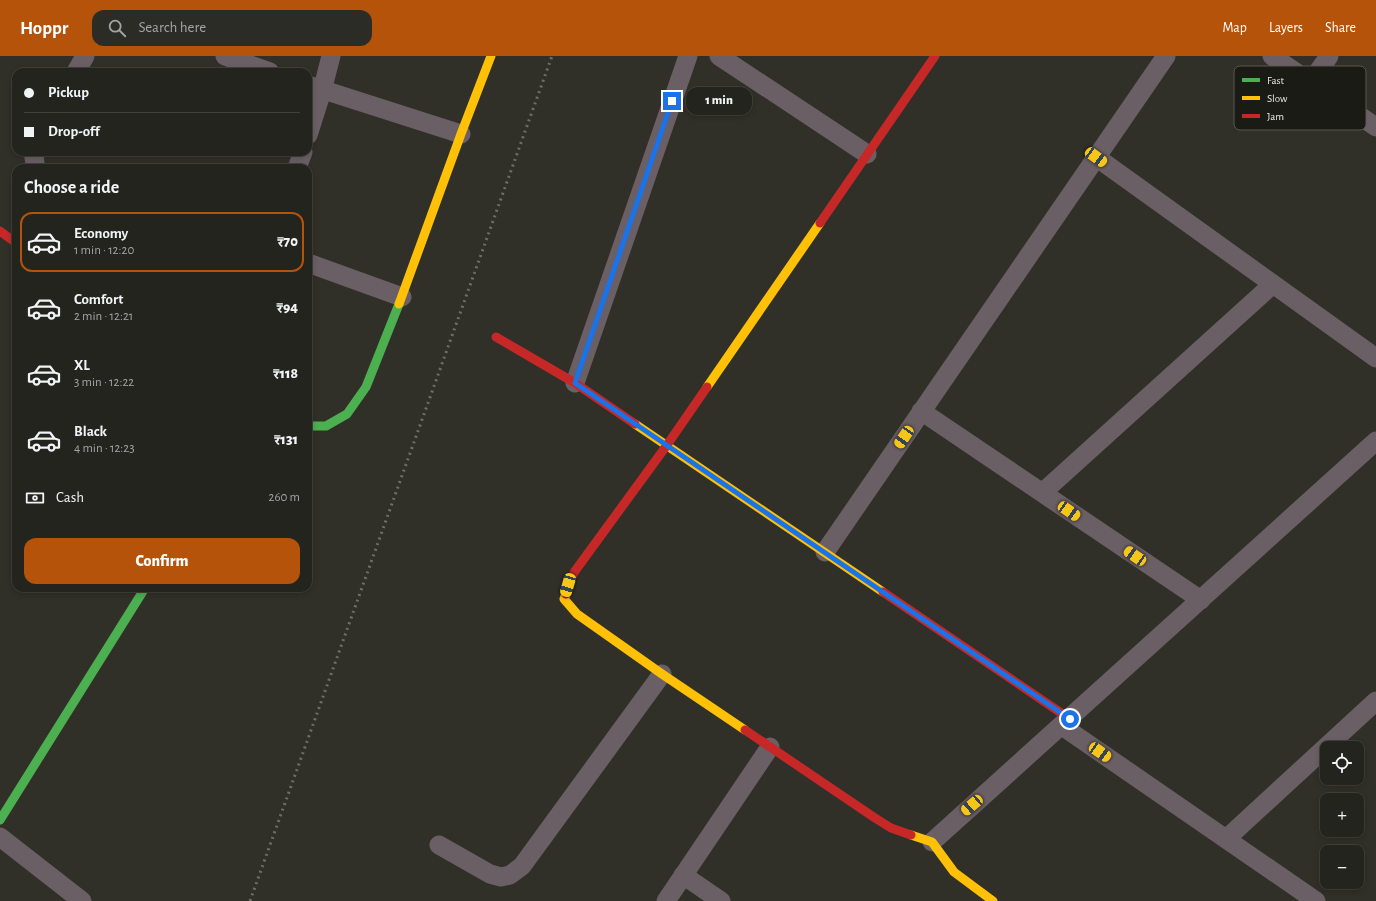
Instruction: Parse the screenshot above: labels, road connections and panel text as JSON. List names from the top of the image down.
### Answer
{
  "legend": ["Fast", "Slow", "Jam"],
  "page": {
    "header": "Hoppr",
    "search": "Search here",
    "nav": ["Map", "Layers", "Share"],
    "banner": ["Pickup", "Drop-off"],
    "bubble": "1 min",
    "heading": "Choose a ride",
    "list": [
      {
        "name": "Economy",
        "note": "1 min · 12:20",
        "value": "₹70"
      },
      {
        "name": "Comfort",
        "note": "2 min · 12:21",
        "value": "₹94"
      },
      {
        "name": "XL",
        "note": "3 min · 12:22",
        "value": "₹118"
      },
      {
        "name": "Black",
        "note": "4 min · 12:23",
        "value": "₹131"
      }
    ],
    "pay": ["Cash", "260 m"],
    "buttons": "Confirm",
    "map_buttons": ["+", "−"]
  }
}
